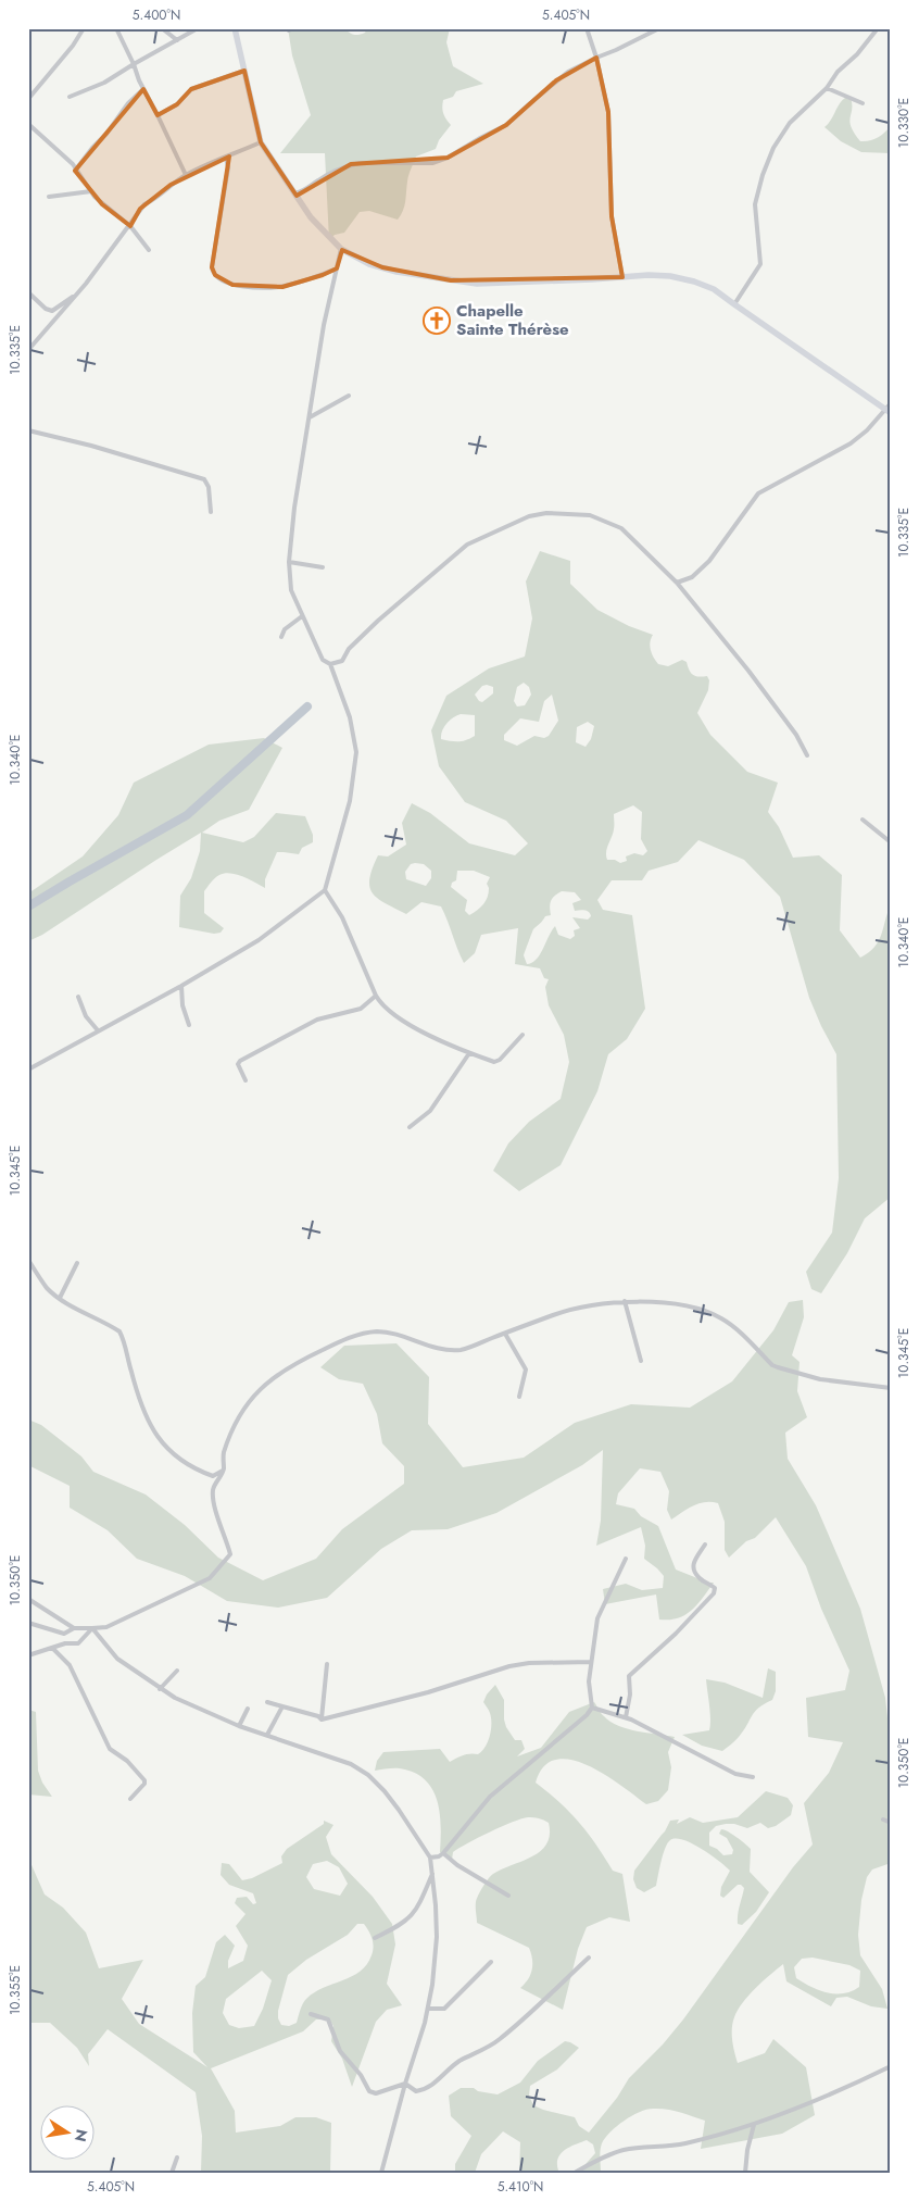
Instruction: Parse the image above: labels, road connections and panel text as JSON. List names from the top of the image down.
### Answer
{
  "places": {
    "church": ["Chapelle Sainte Thérèse"]
  },
  "north": "right",
  "coordinates": [
    "5.400°N",
    "5.405°N",
    "10.330°E",
    "10.335°E",
    "10.340°E",
    "10.345°E",
    "10.350°E",
    "10.355°E",
    "5.410°N"
  ]
}
